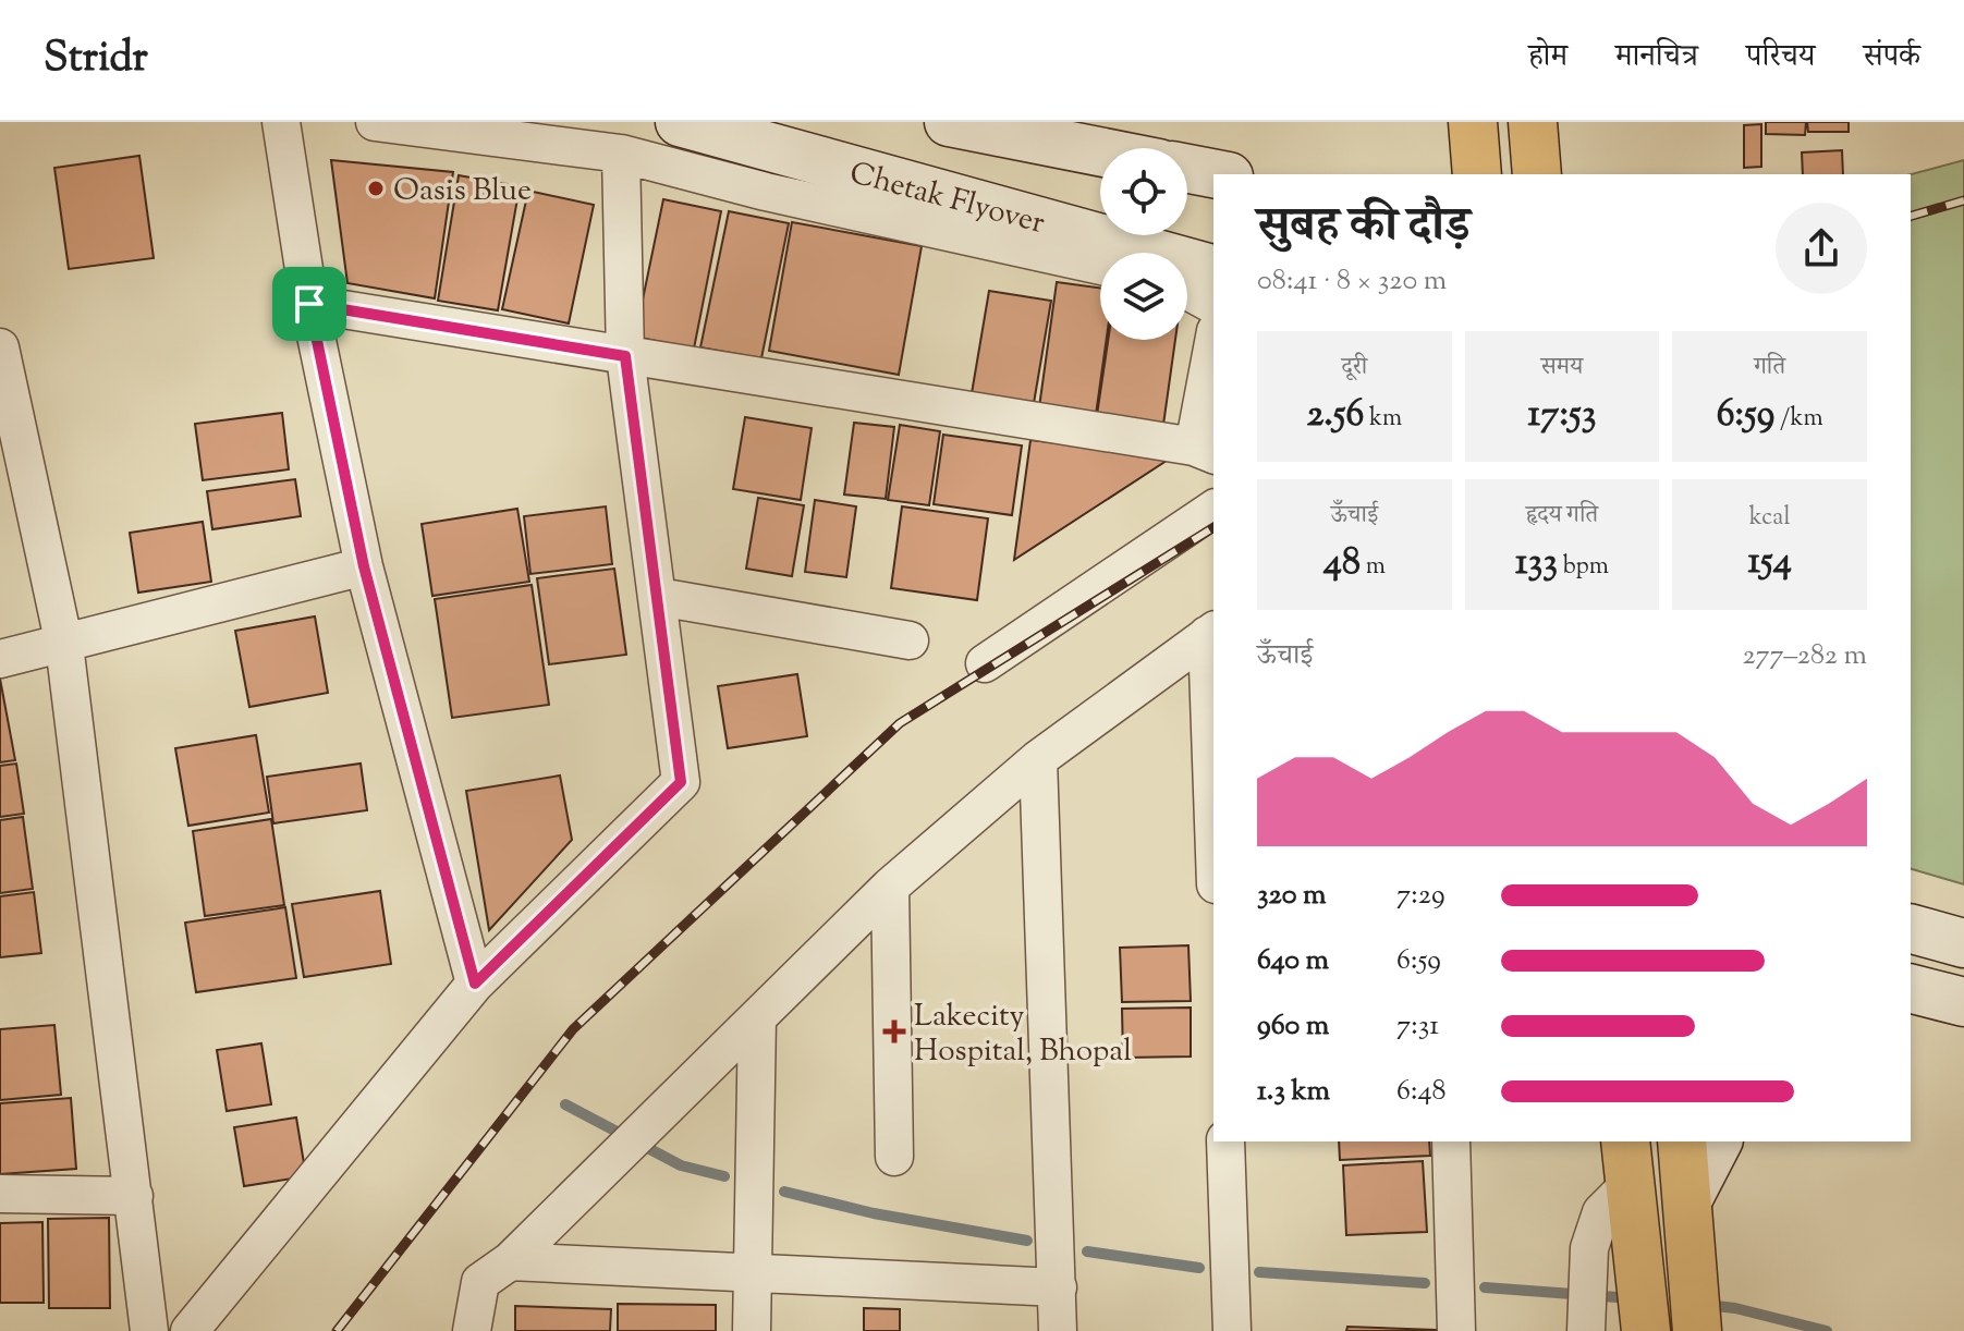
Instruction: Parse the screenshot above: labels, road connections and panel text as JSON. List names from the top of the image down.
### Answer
{
  "streets": {
    "main road": ["Chetak Flyover"]
  },
  "places": {
    "other": ["Oasis Blue"],
    "health": ["Lakecity Hospital, Bhopal"]
  },
  "page": {
    "header": "Stridr",
    "nav": [
      "होम",
      "मानचित्र",
      "परिचय",
      "संपर्क"
    ],
    "heading": ["सुबह की दौड़", "08:41 · 8 × 320 m"],
    "stats": [
      ["दूरी", "2.56 km"],
      ["समय", "17:53"],
      ["गति", "6:59 /km"],
      ["ऊँचाई", "48 m"],
      ["हृदय गति", "133 bpm"],
      ["kcal", "154"]
    ],
    "chart": ["ऊँचाई", "277–282 m"],
    "list": [
      {
        "name": "320 m",
        "note": "7:29"
      },
      {
        "name": "640 m",
        "note": "6:59"
      },
      {
        "name": "960 m",
        "note": "7:31"
      },
      {
        "name": "1.3 km",
        "note": "6:48"
      }
    ]
  }
}
